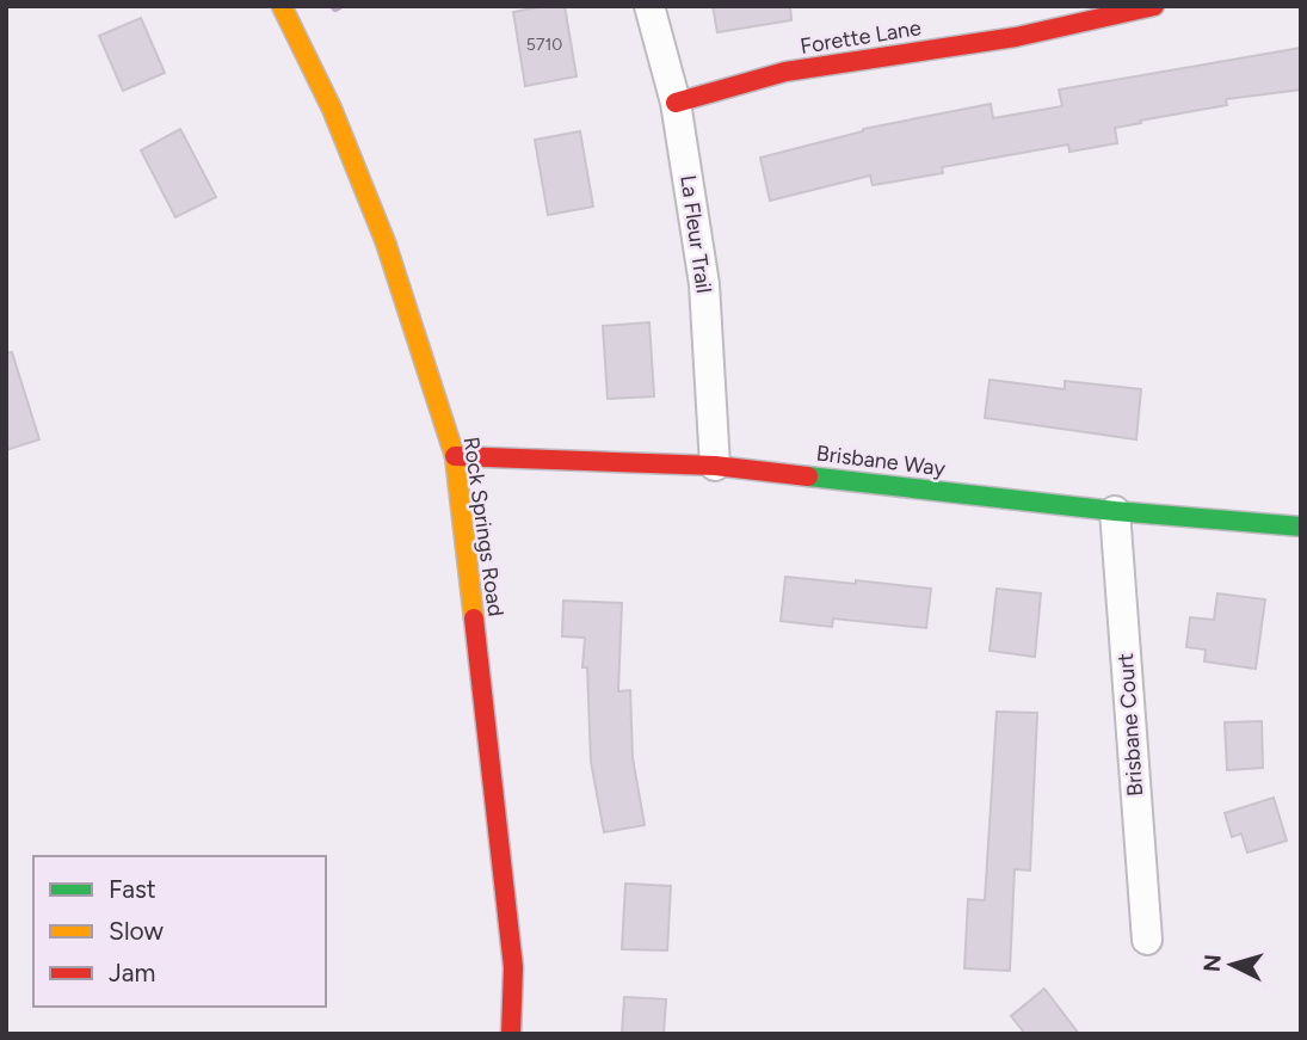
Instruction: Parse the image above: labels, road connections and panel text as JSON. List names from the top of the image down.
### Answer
{
  "streets": {
    "street": [
      "Forette Lane",
      "La Fleur Trail",
      "Brisbane Way",
      "Rock Springs Road",
      "Brisbane Court"
    ]
  },
  "crossings": [
    ["Forette Lane", "La Fleur Trail"],
    ["La Fleur Trail", "Brisbane Way"],
    ["Brisbane Way", "Rock Springs Road"],
    ["Brisbane Way", "Brisbane Court"]
  ],
  "house_numbers": ["5710"],
  "legend": ["Fast", "Slow", "Jam"],
  "north": "left"
}
